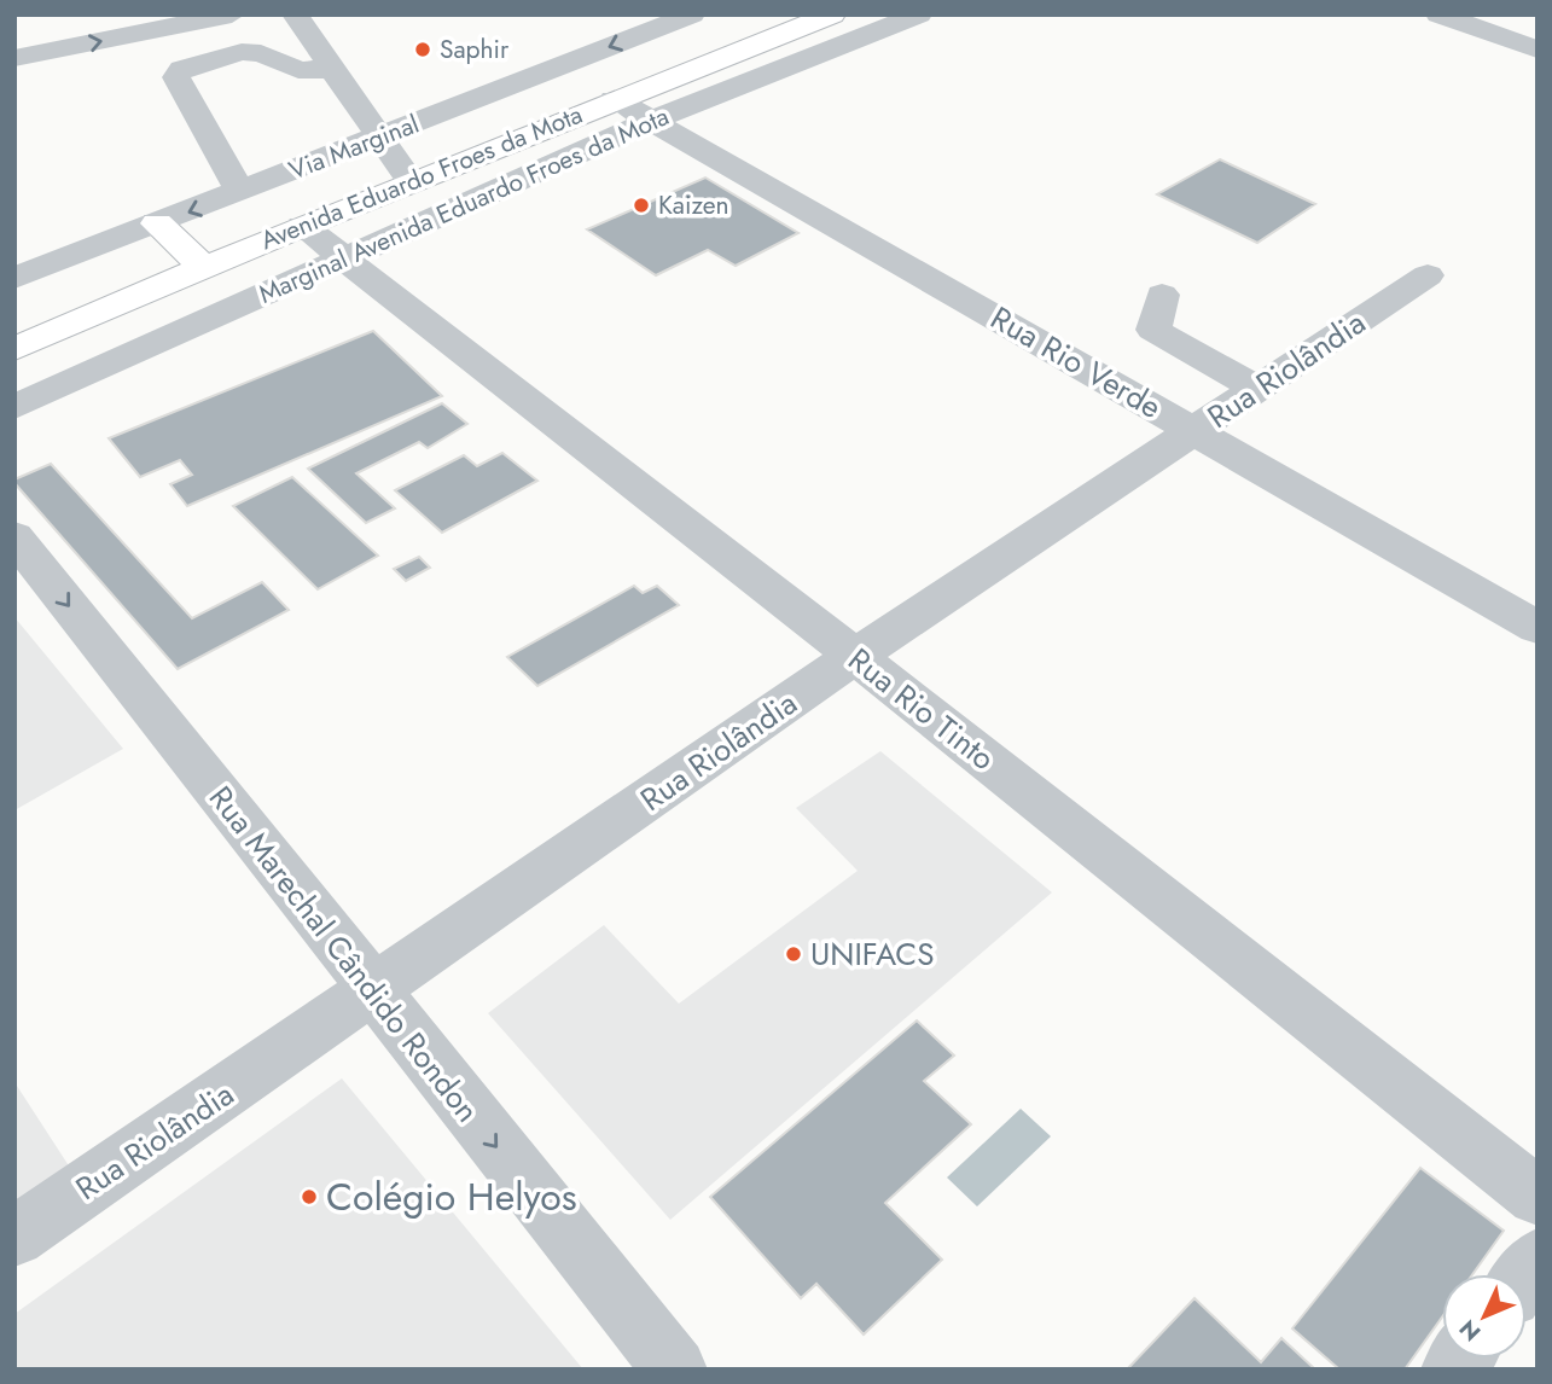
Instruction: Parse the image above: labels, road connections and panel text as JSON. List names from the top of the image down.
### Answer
{
  "streets": {
    "highway": ["Avenida Eduardo Froes da Mota"],
    "street": [
      "Via Marginal",
      "Marginal Avenida Eduardo Froes da Mota",
      "Rua Rio Verde",
      "Rua Riolândia",
      "Rua Rio Tinto",
      "Rua Marechal Cândido Rondon"
    ]
  },
  "crossings": [
    ["Avenida Eduardo Froes da Mota", "Rua Rio Verde"],
    ["Avenida Eduardo Froes da Mota", "Rua Rio Tinto"],
    ["Marginal Avenida Eduardo Froes da Mota", "Rua Rio Verde"],
    ["Marginal Avenida Eduardo Froes da Mota", "Rua Rio Tinto"],
    ["Rua Rio Verde", "Rua Riolândia"],
    ["Rua Riolândia", "Rua Rio Tinto"],
    ["Rua Riolândia", "Rua Marechal Cândido Rondon"]
  ],
  "one_way": ["Rua Marechal Cândido Rondon"],
  "places": [
    "Saphir",
    "Kaizen",
    "UNIFACS",
    "Colégio Helyos"
  ],
  "north": "bottom left"
}
